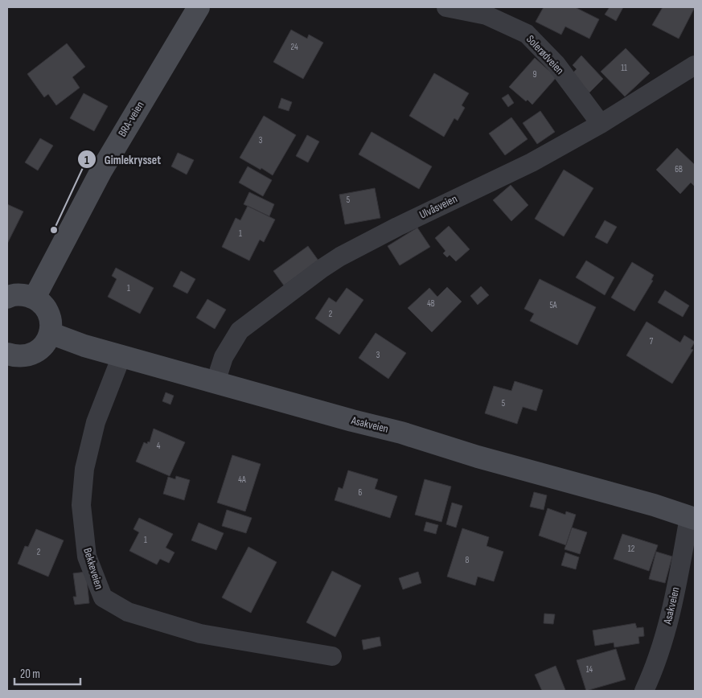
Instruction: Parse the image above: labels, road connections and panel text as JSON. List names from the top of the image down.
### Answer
{
  "streets": {
    "main road": ["BRA-veien", "Asakveien"],
    "street": ["Solerødveien", "Ulvåsveien", "Bekkeveien"]
  },
  "crossings": [
    ["Solerødveien", "Ulvåsveien"],
    ["Ulvåsveien", "Asakveien"],
    ["Asakveien", "Bekkeveien"]
  ],
  "places": ["Gimlekrysset"],
  "house_numbers": [
    "24",
    "11",
    "9",
    "3",
    "6B",
    "5",
    "1",
    "1",
    "4B",
    "5A",
    "2",
    "7",
    "3",
    "5",
    "4",
    "4A",
    "6",
    "1",
    "12",
    "2",
    "8",
    "14"
  ],
  "scale_bar": "20 m"
}
